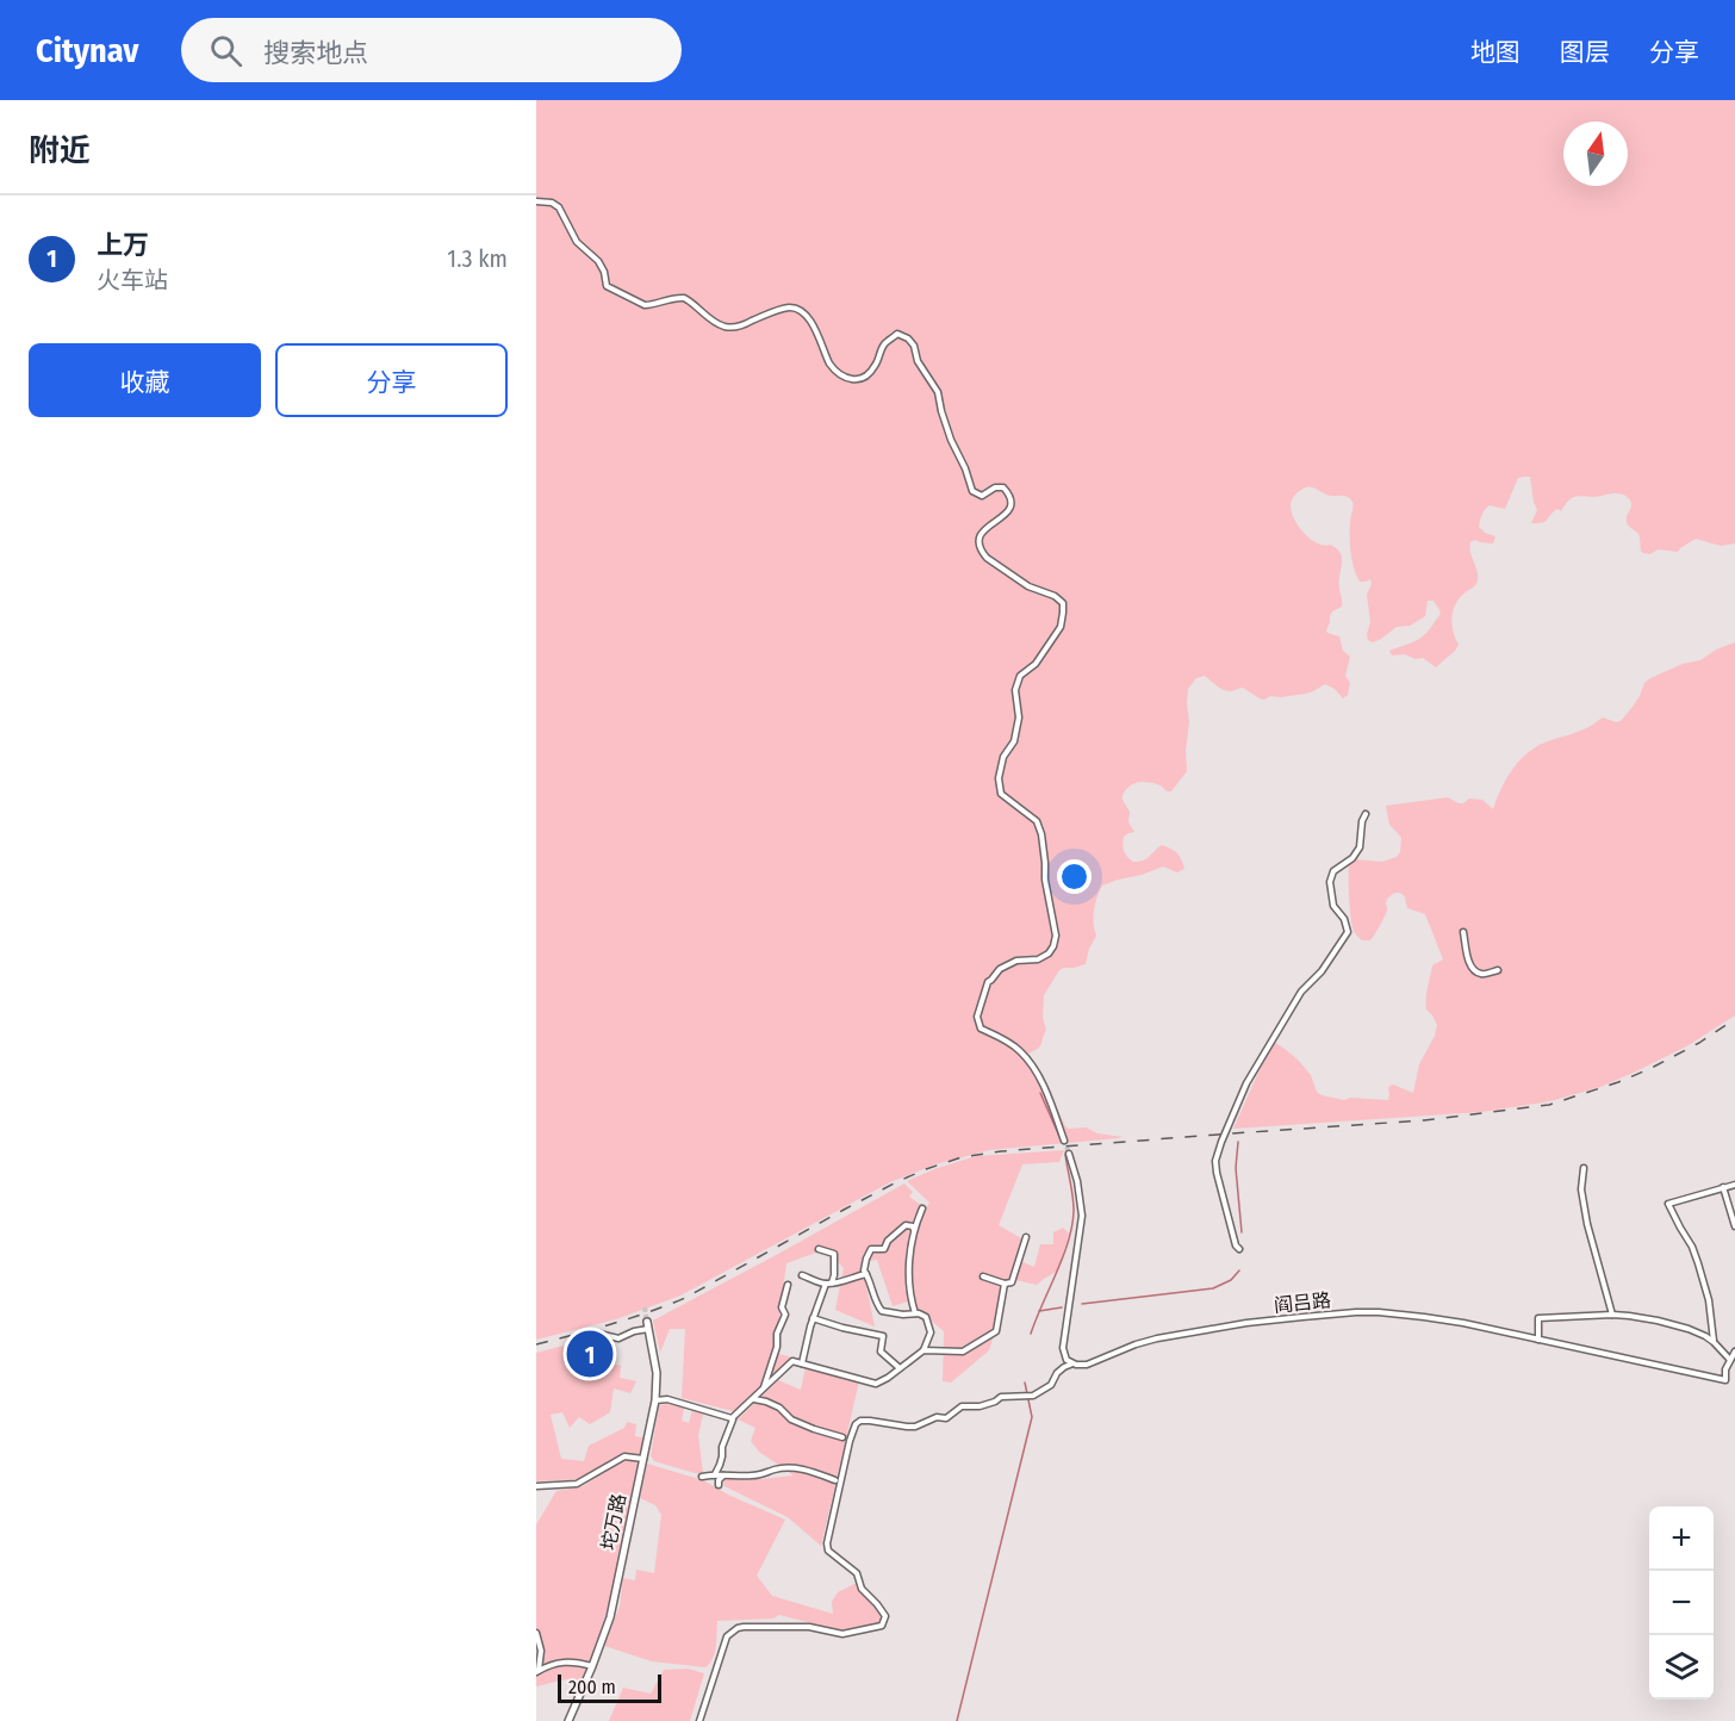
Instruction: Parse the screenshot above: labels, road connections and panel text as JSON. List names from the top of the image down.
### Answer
{
  "streets": {
    "main road": ["坨万路"],
    "street": ["阎吕路"]
  },
  "scale_bar": "200 m",
  "north": "top",
  "page": {
    "header": "Citynav",
    "search": "搜索地点",
    "nav": ["地图", "图层", "分享"],
    "heading": "附近",
    "list": [
      {
        "mark": "1",
        "name": "上万",
        "note": "火车站",
        "value": "1.3 km"
      }
    ],
    "buttons": ["收藏", "分享"],
    "pins": "1",
    "map_buttons": ["+", "−"],
    "scale": "200 m"
  }
}
